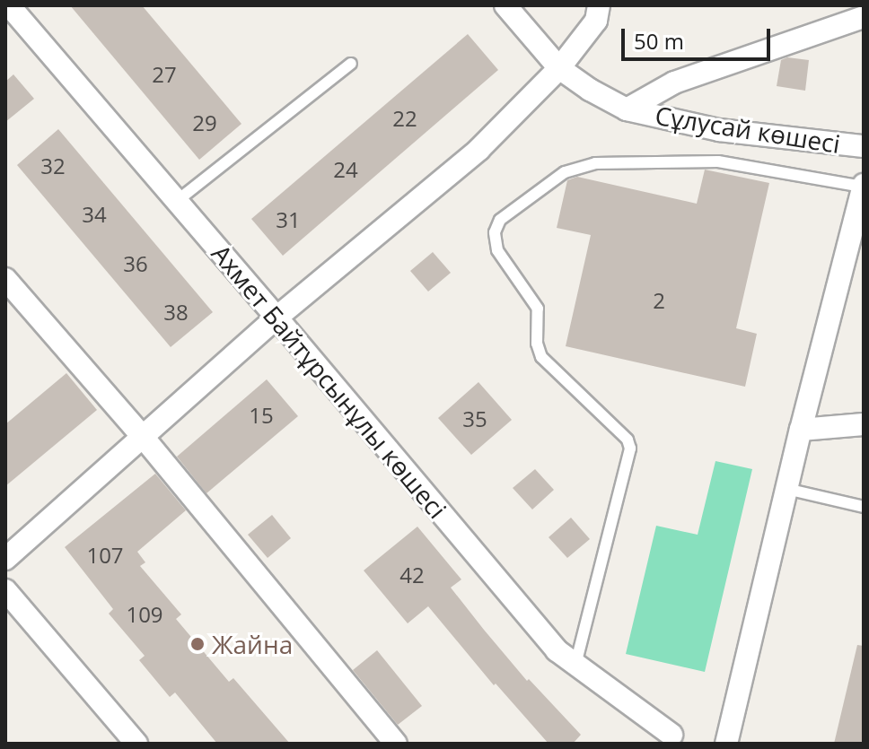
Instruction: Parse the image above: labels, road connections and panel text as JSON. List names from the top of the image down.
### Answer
{
  "streets": {
    "street": ["Сұлусай көшесі", "Ахмет Байтұрсынұлы көшесі"]
  },
  "places": ["Жайна"],
  "house_numbers": [
    "27",
    "22",
    "29",
    "32",
    "24",
    "34",
    "31",
    "36",
    "2",
    "38",
    "15",
    "35",
    "107",
    "42",
    "109"
  ],
  "scale_bar": "50 m"
}
